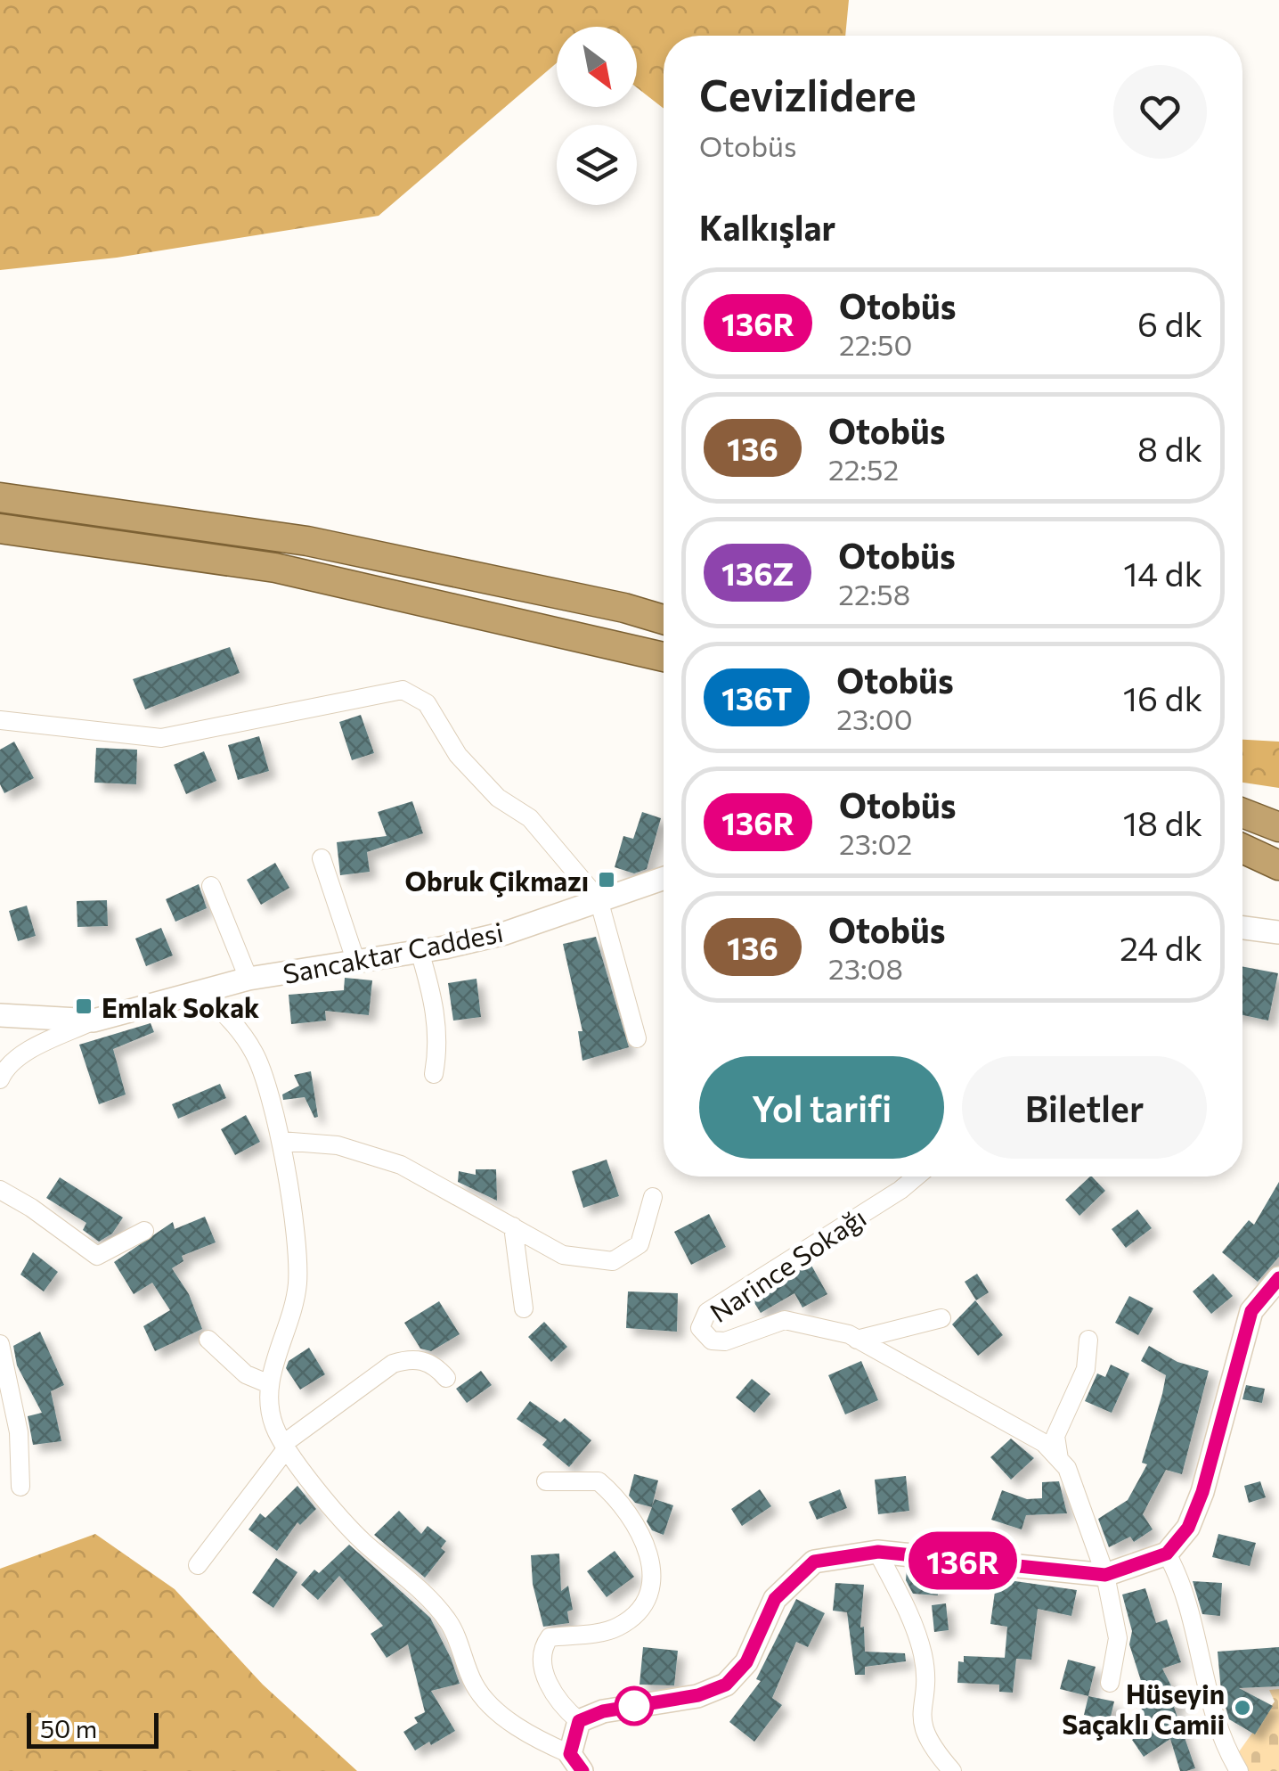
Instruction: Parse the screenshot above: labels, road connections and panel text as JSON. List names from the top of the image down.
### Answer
{
  "streets": {
    "street": ["Sancaktar Caddesi", "Narince Sokağı"]
  },
  "places": {
    "transit": ["Obruk Çikmazı", "Emlak Sokak"],
    "other": ["Hüseyin Saçaklı Camii"]
  },
  "lines": ["bus line 136R"],
  "scale_bar": "50 m",
  "north": "bottom right",
  "page": {
    "on_map": "136R",
    "heading": [
      ["Cevizlidere", "Otobüs"],
      "Kalkışlar"
    ],
    "list": [
      {
        "mark": "136R",
        "name": "Otobüs",
        "note": "22:50",
        "value": "6 dk"
      },
      {
        "mark": "136",
        "name": "Otobüs",
        "note": "22:52",
        "value": "8 dk"
      },
      {
        "mark": "136Z",
        "name": "Otobüs",
        "note": "22:58",
        "value": "14 dk"
      },
      {
        "mark": "136T",
        "name": "Otobüs",
        "note": "23:00",
        "value": "16 dk"
      },
      {
        "mark": "136R",
        "name": "Otobüs",
        "note": "23:02",
        "value": "18 dk"
      },
      {
        "mark": "136",
        "name": "Otobüs",
        "note": "23:08",
        "value": "24 dk"
      }
    ],
    "buttons": ["Yol tarifi", "Biletler"],
    "scale": "50 m"
  }
}
